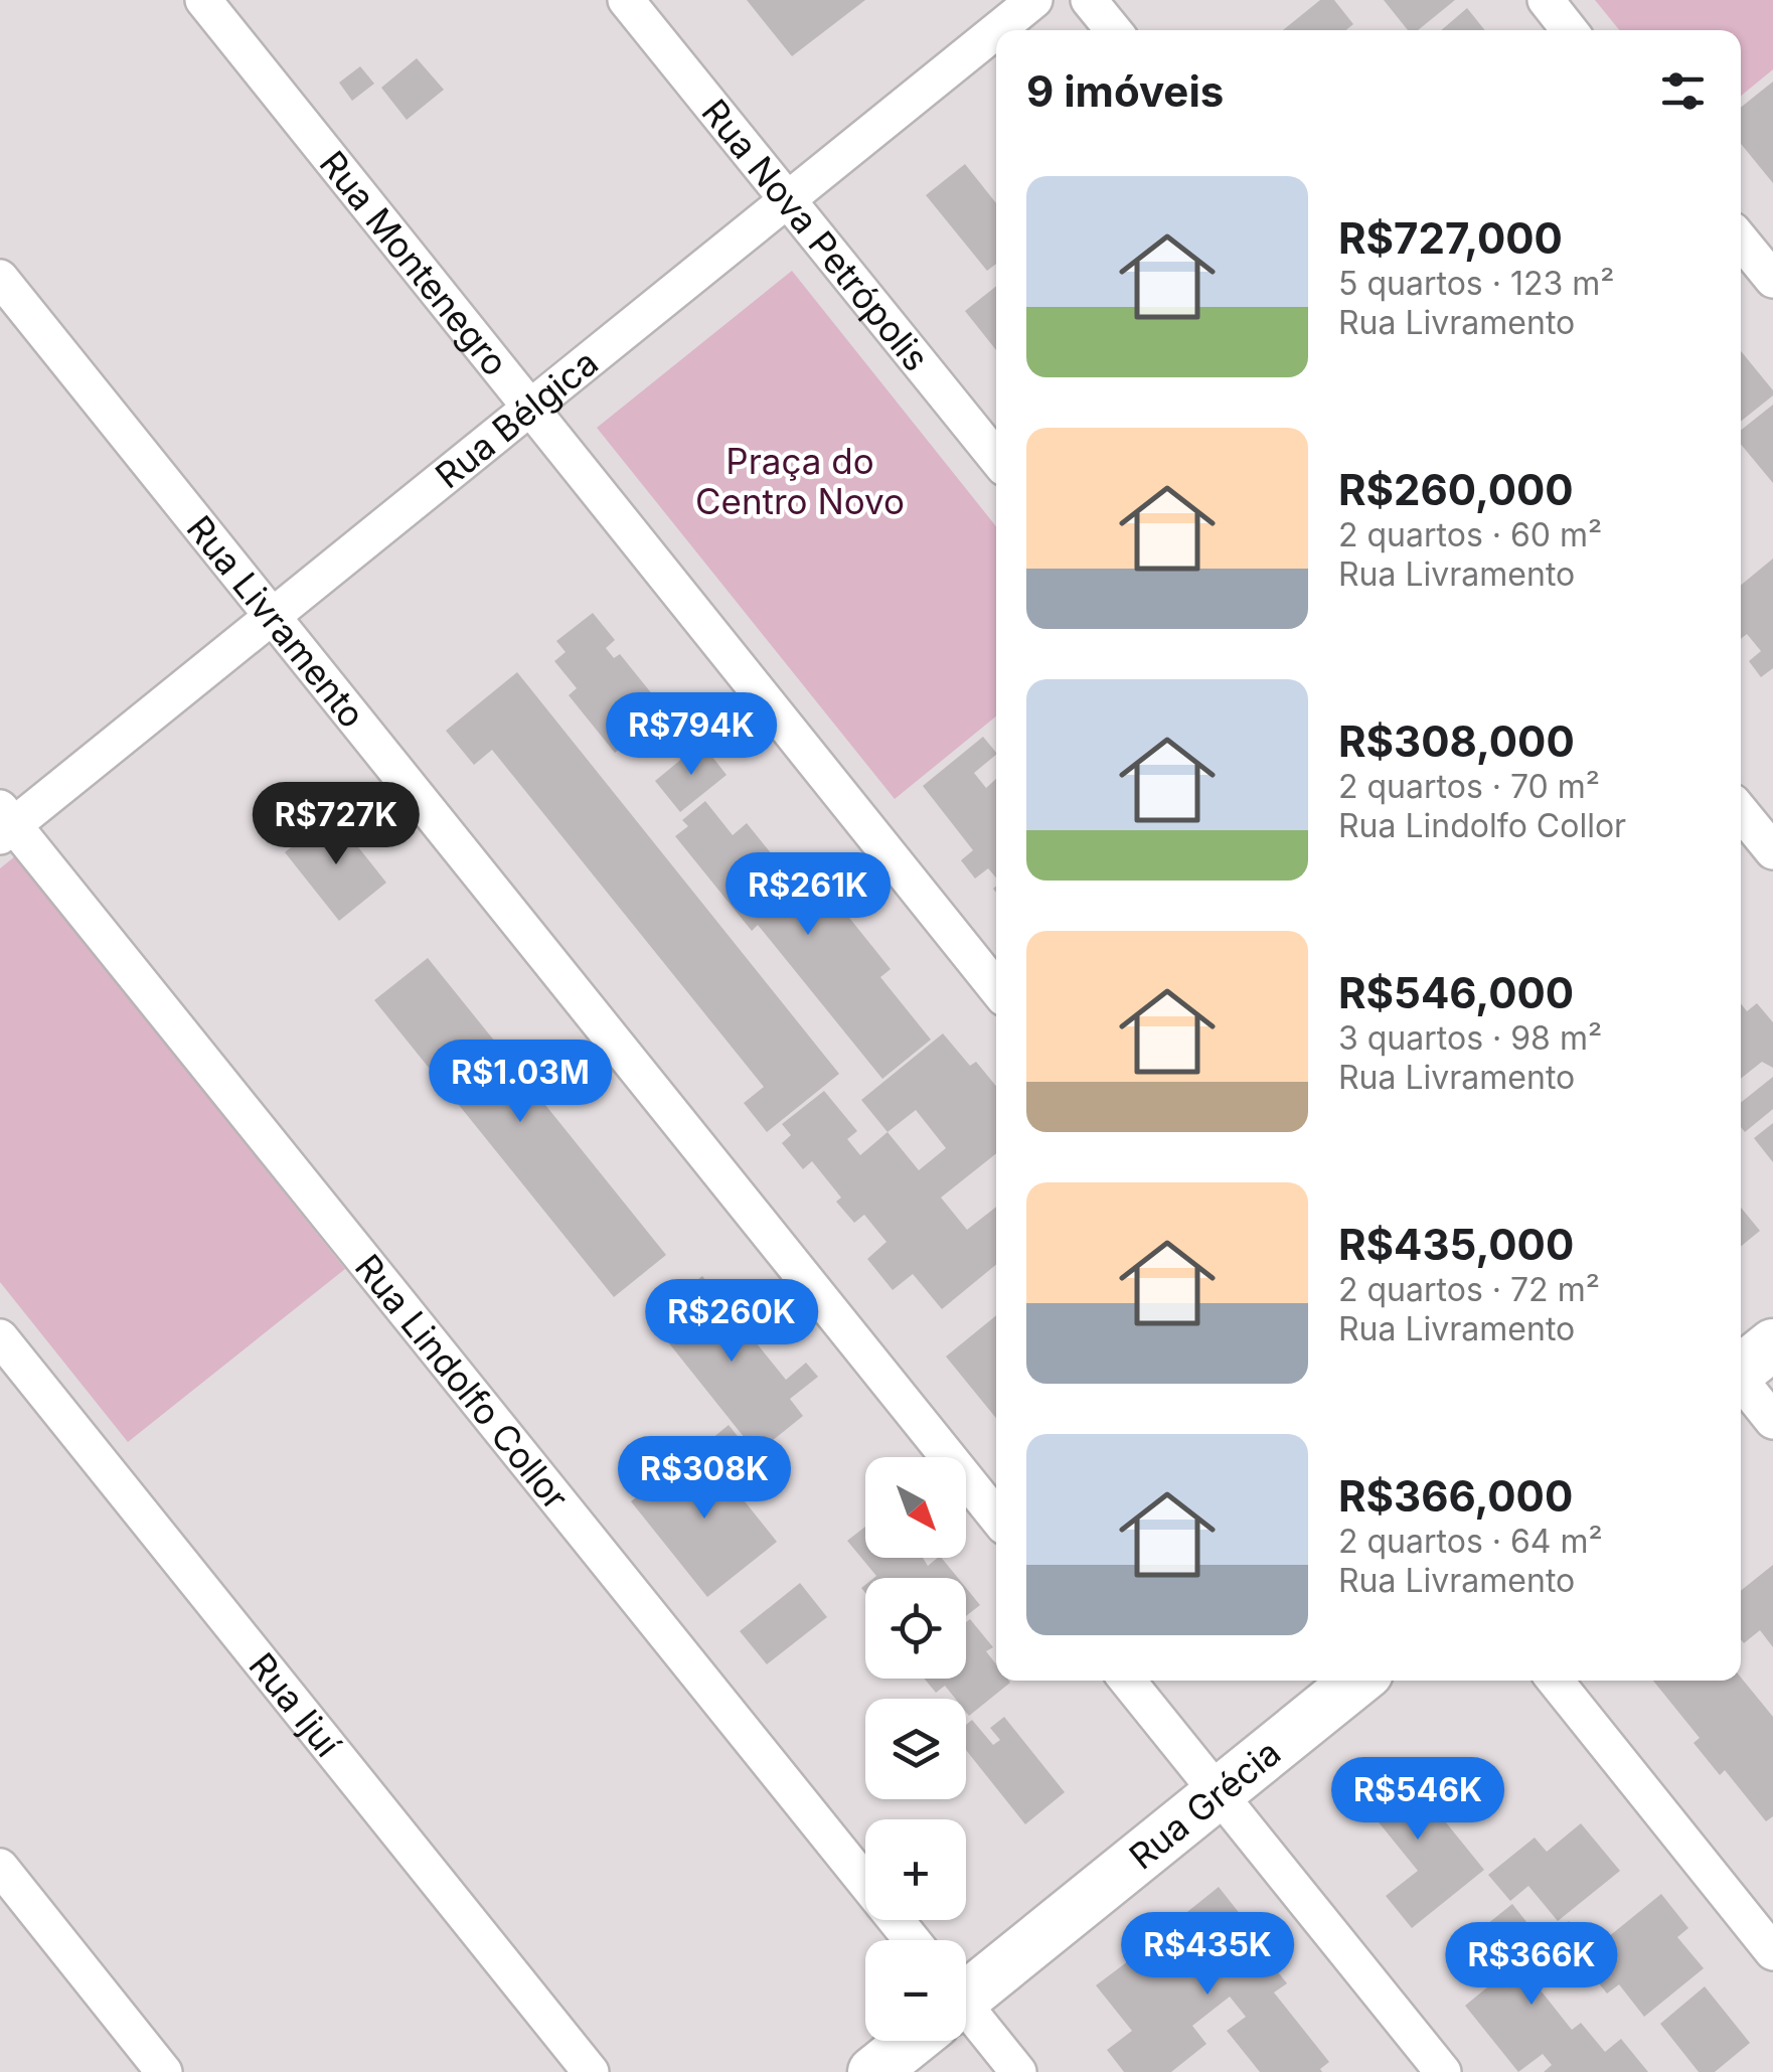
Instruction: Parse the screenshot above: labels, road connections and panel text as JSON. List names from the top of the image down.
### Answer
{
  "streets": {
    "main road": ["Rua Grécia"],
    "street": [
      "Rua Nova Petrópolis",
      "Rua Montenegro",
      "Rua Bélgica",
      "Rua Livramento",
      "Rua Lindolfo Collor",
      "Rua Ijuí"
    ]
  },
  "crossings": [
    ["Rua Nova Petrópolis", "Rua Bélgica"],
    ["Rua Montenegro", "Rua Bélgica"],
    ["Rua Bélgica", "Rua Livramento"],
    ["Rua Bélgica", "Rua Lindolfo Collor"]
  ],
  "parks": ["Praça do Centro Novo"],
  "north": "bottom right",
  "page": {
    "heading": "9 imóveis",
    "list": [
      {
        "name": "R$727,000",
        "note": "5 quartos · 123 m² · Rua Livramento"
      },
      {
        "name": "R$260,000",
        "note": "2 quartos · 60 m² · Rua Livramento"
      },
      {
        "name": "R$308,000",
        "note": "2 quartos · 70 m² · Rua Lindolfo Collor"
      },
      {
        "name": "R$546,000",
        "note": "3 quartos · 98 m² · Rua Livramento"
      },
      {
        "name": "R$435,000",
        "note": "2 quartos · 72 m² · Rua Livramento"
      },
      {
        "name": "R$366,000",
        "note": "2 quartos · 64 m² · Rua Livramento"
      }
    ],
    "price": [
      "R$794K",
      "R$727K",
      "R$261K",
      "R$1.03M",
      "R$260K",
      "R$308K",
      "R$546K",
      "R$435K",
      "R$366K"
    ],
    "map_buttons": ["+", "−"]
  }
}
